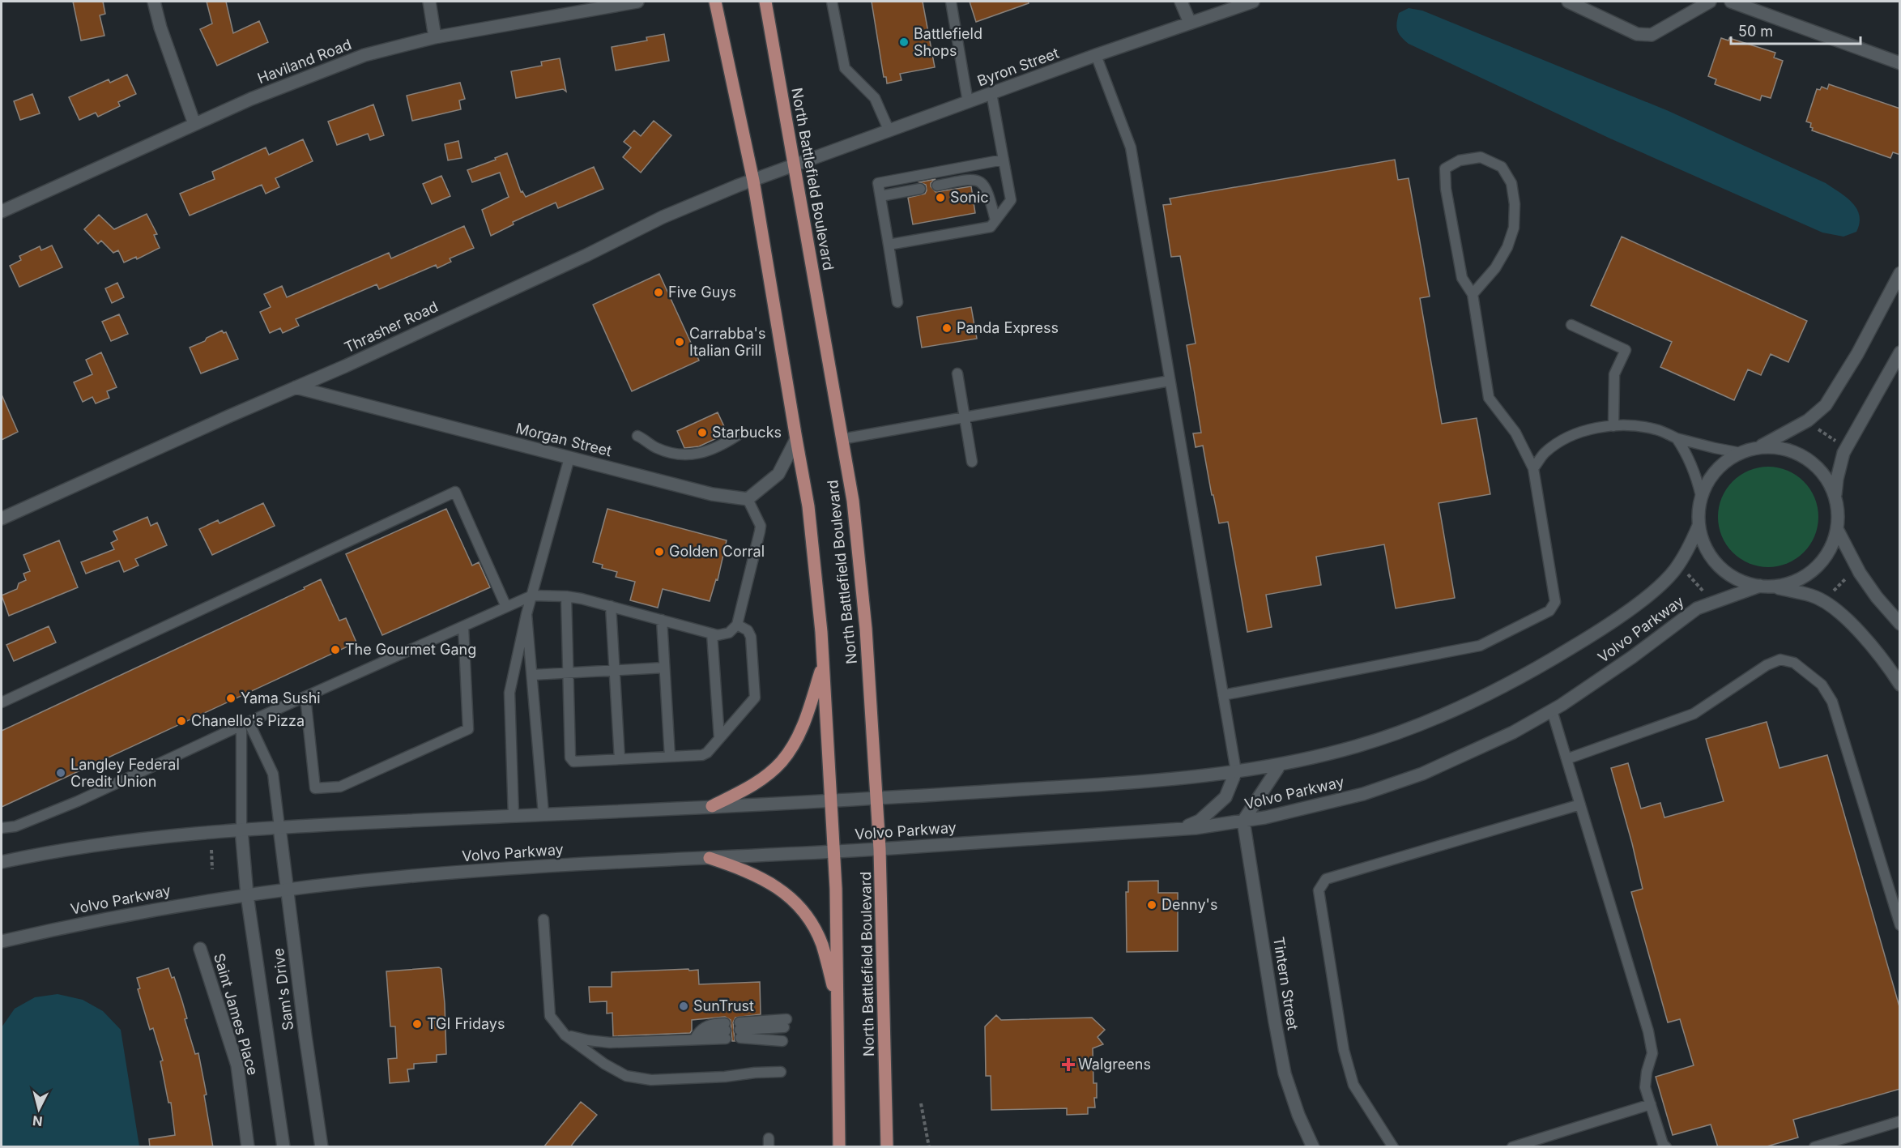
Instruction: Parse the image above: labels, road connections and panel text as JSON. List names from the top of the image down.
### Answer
{
  "streets": {
    "main road": ["North Battlefield Boulevard"],
    "street": [
      "Haviland Road",
      "Byron Street",
      "Thrasher Road",
      "Morgan Street",
      "Volvo Parkway",
      "Tintern Street",
      "Sam's Drive",
      "Saint James Place"
    ]
  },
  "crossings": [
    ["Byron Street", "North Battlefield Boulevard"],
    ["Byron Street", "Thrasher Road"],
    ["North Battlefield Boulevard", "Thrasher Road"],
    ["North Battlefield Boulevard", "Volvo Parkway"],
    ["Thrasher Road", "Morgan Street"],
    ["Volvo Parkway", "Tintern Street"],
    ["Volvo Parkway", "Sam's Drive"]
  ],
  "places": {
    "other": [
      "Battlefield Shops",
      "Sonic",
      "Five Guys",
      "Panda Express",
      "Carrabba's Italian Grill",
      "Starbucks",
      "Golden Corral",
      "The Gourmet Gang",
      "Yama Sushi",
      "Chanello's Pizza",
      "Langley Federal Credit Union",
      "Denny's",
      "SunTrust",
      "TGI Fridays"
    ],
    "health": ["Walgreens"]
  },
  "scale_bar": "50 m",
  "north": "bottom"
}
